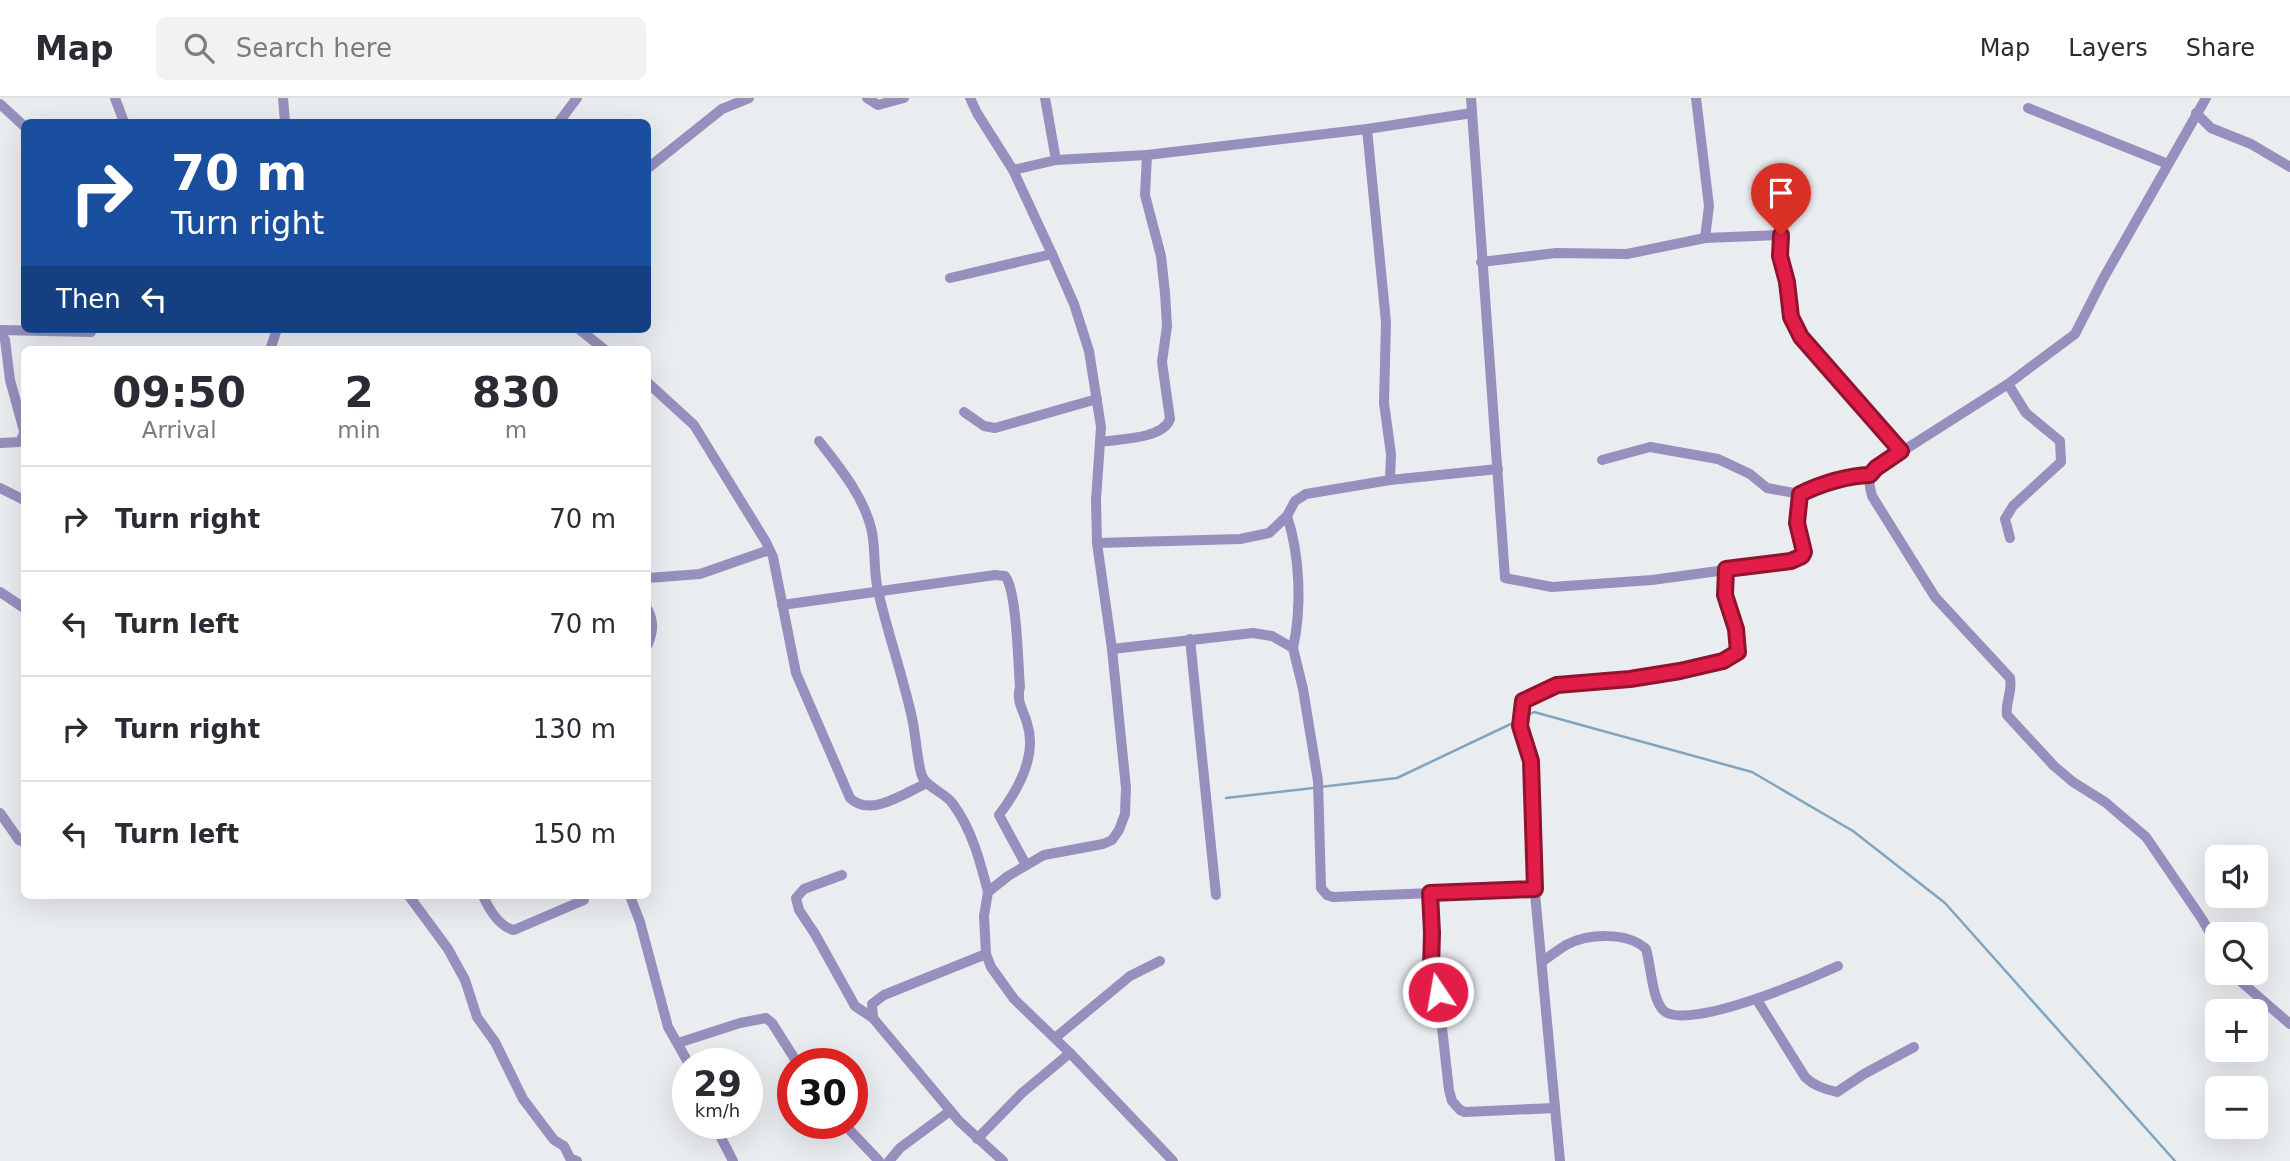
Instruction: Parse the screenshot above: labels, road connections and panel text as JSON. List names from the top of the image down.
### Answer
{
  "page": {
    "header": "Map",
    "search": "Search here",
    "nav": ["Map", "Layers", "Share"],
    "turn": ["70 m", "Turn right"],
    "then": "Then",
    "eta": [
      "09:50",
      "Arrival",
      "2",
      "min",
      "830",
      "m"
    ],
    "list": [
      {
        "name": "Turn right",
        "value": "70 m"
      },
      {
        "name": "Turn left",
        "value": "70 m"
      },
      {
        "name": "Turn right",
        "value": "130 m"
      },
      {
        "name": "Turn left",
        "value": "150 m"
      }
    ],
    "map_buttons": ["+", "−"],
    "speed": "29 km/h",
    "limit": "30"
  }
}
